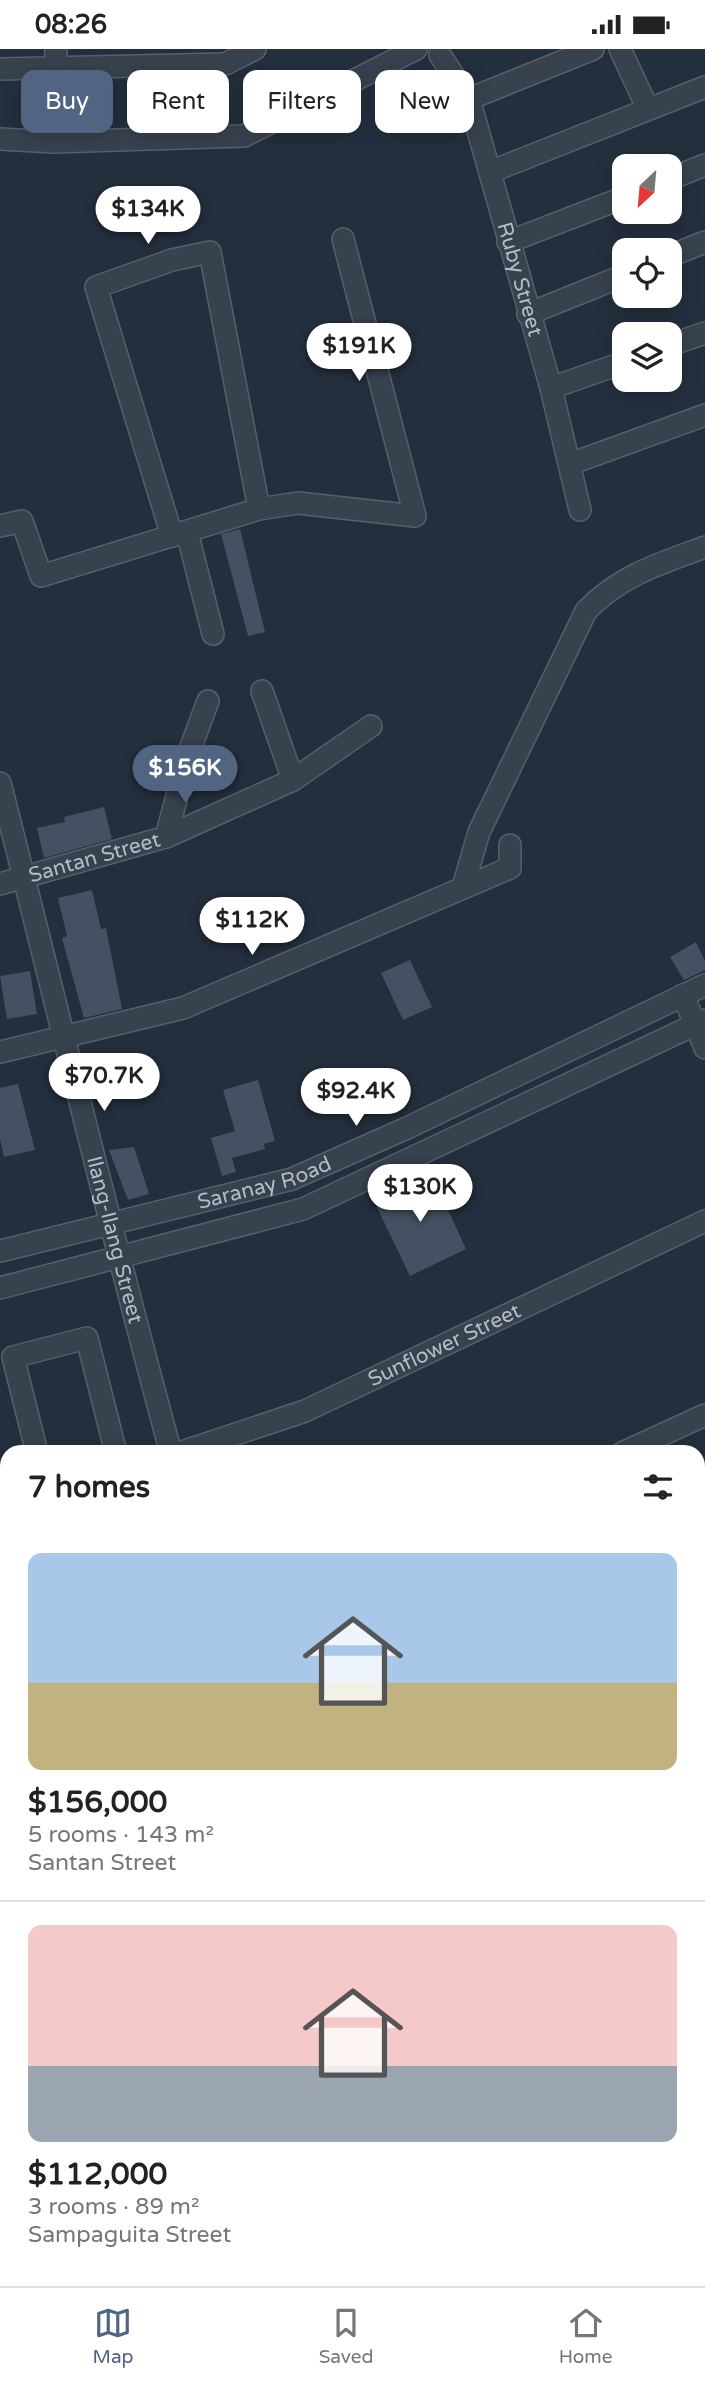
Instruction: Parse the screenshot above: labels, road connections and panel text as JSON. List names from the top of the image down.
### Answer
{
  "streets": {
    "street": [
      "Ruby Street",
      "Santan Street",
      "Saranay Road",
      "Ilang-Ilang Street",
      "Sunflower Street"
    ]
  },
  "crossings": [
    ["Santan Street", "Ilang-Ilang Street"],
    ["Saranay Road", "Ilang-Ilang Street"]
  ],
  "north": "bottom left",
  "page": {
    "status": "08:26",
    "chip": [
      "Buy",
      "Rent",
      "Filters",
      "New"
    ],
    "price": [
      "$134K",
      "$191K",
      "$156K",
      "$112K",
      "$70.7K",
      "$92.4K",
      "$130K"
    ],
    "heading": "7 homes",
    "list": [
      {
        "name": "$156,000",
        "note": "5 rooms · 143 m² · Santan Street"
      },
      {
        "name": "$112,000",
        "note": "3 rooms · 89 m² · Sampaguita Street"
      }
    ],
    "tabs": ["Map", "Saved", "Home"]
  }
}
